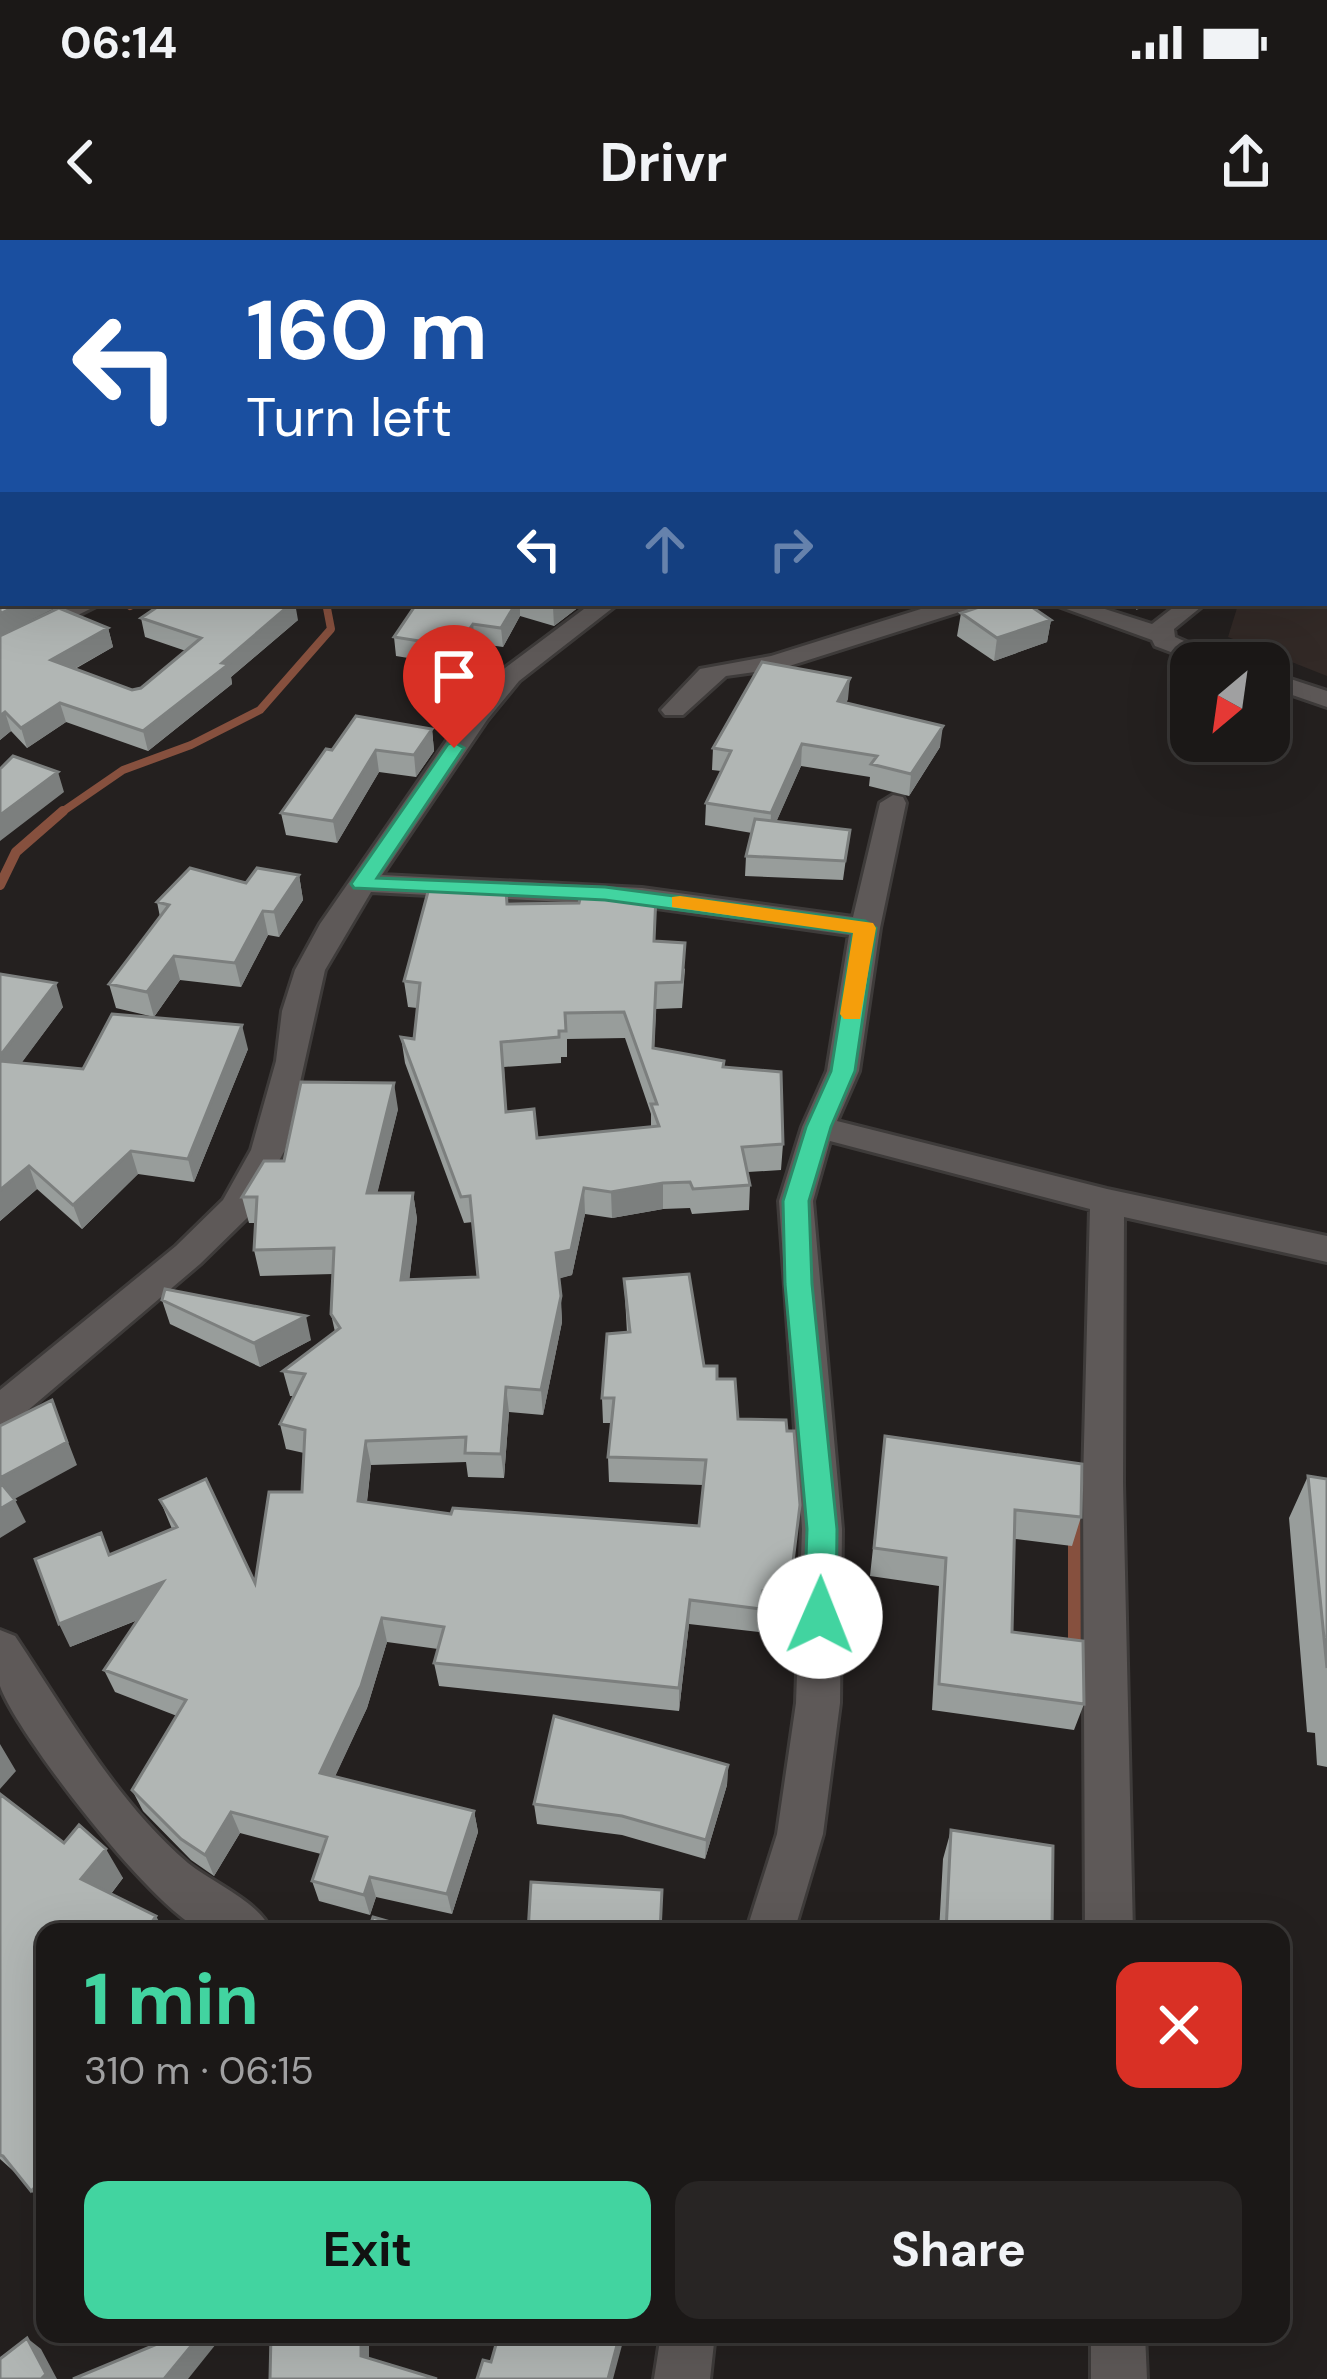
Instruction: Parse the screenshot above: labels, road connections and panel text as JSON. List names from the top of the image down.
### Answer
{
  "north": "bottom left",
  "page": {
    "status": "06:14",
    "header": "Drivr",
    "turn": ["160 m", "Turn left"],
    "heading": ["1 min", "310 m · 06:15"],
    "buttons": ["Exit", "Share"]
  }
}
